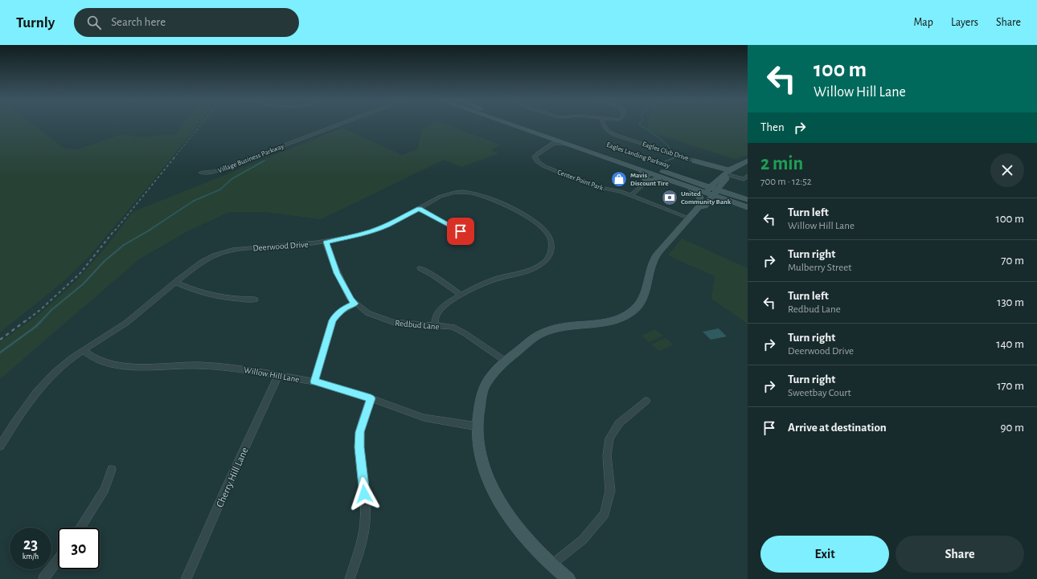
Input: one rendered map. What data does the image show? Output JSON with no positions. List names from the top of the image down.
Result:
{
  "streets": {
    "main road": ["Eagles Landing Parkway"],
    "street": [
      "Eagles Club Drive",
      "Village Business Parkway",
      "Center Point Park",
      "Deerwood Drive",
      "Redbud Lane",
      "Willow Hill Lane",
      "Cherry Hill Lane"
    ]
  },
  "crossings": [
    ["Eagles Landing Parkway", "Center Point Park"],
    ["Deerwood Drive", "Redbud Lane"],
    ["Deerwood Drive", "Willow Hill Lane"],
    ["Willow Hill Lane", "Cherry Hill Lane"]
  ],
  "places": {
    "shop": ["Mavis Discount Tire"],
    "bank": ["United Community Bank"]
  },
  "page": {
    "header": "Turnly",
    "search": "Search here",
    "nav": ["Map", "Layers", "Share"],
    "turn": ["100 m", "Willow Hill Lane"],
    "then": "Then",
    "heading": ["2 min", "700 m · 12:52"],
    "list": [
      {
        "name": "Turn left",
        "note": "Willow Hill Lane",
        "value": "100 m"
      },
      {
        "name": "Turn right",
        "note": "Mulberry Street",
        "value": "70 m"
      },
      {
        "name": "Turn left",
        "note": "Redbud Lane",
        "value": "130 m"
      },
      {
        "name": "Turn right",
        "note": "Deerwood Drive",
        "value": "140 m"
      },
      {
        "name": "Turn right",
        "note": "Sweetbay Court",
        "value": "170 m"
      },
      {
        "name": "Arrive at destination",
        "value": "90 m"
      }
    ],
    "speed": "23 km/h",
    "limit": "30",
    "buttons": ["Exit", "Share"]
  }
}
